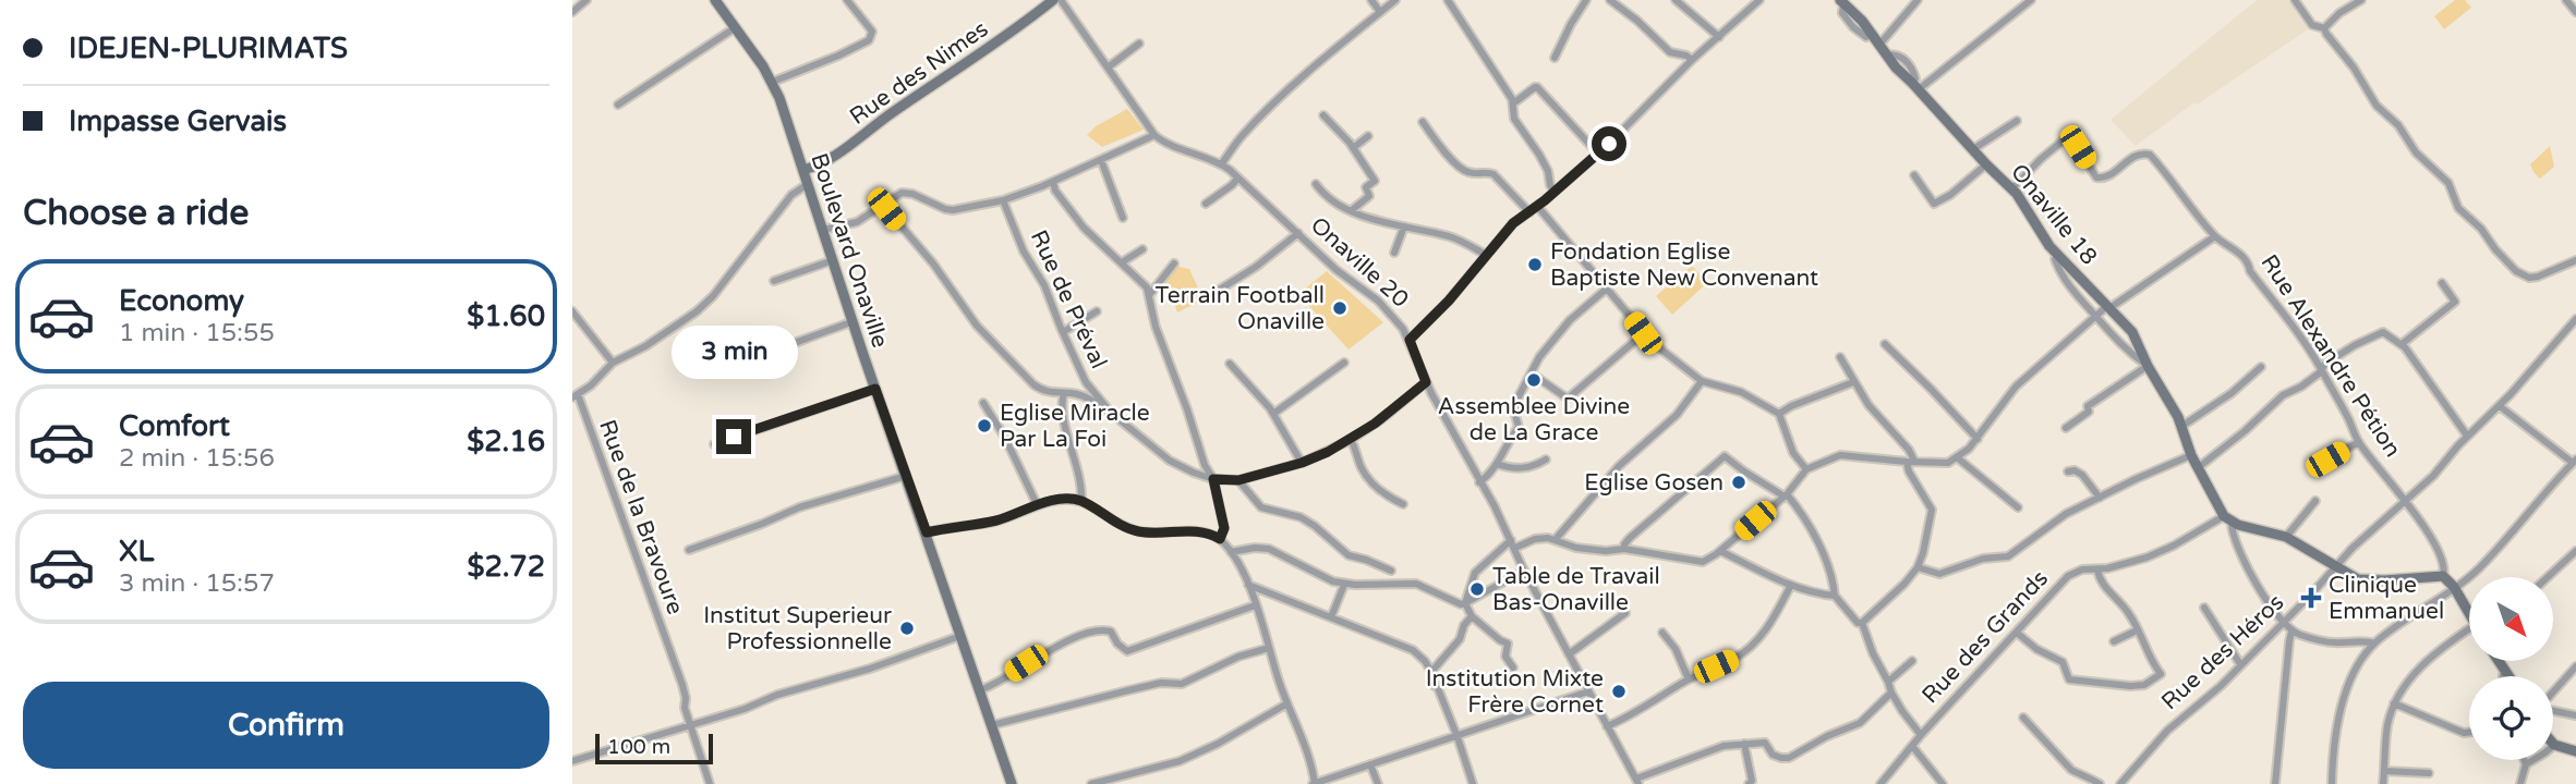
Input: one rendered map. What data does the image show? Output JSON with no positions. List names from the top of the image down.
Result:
{
  "streets": {
    "street": [
      "Rue des Nimes",
      "Onaville 18",
      "Boulevard Onaville",
      "Onaville 20",
      "Rue de Préval",
      "Rue Alexandre Pétion",
      "Rue de la Bravoure",
      "Rue des Grands",
      "Rue des Héros"
    ]
  },
  "crossings": [
    ["Rue des Nimes", "Boulevard Onaville"],
    ["Onaville 18", "Rue Alexandre Pétion"],
    ["Onaville 18", "Rue des Grands"],
    ["Onaville 18", "Rue des Héros"],
    ["Onaville 20", "Rue de Préval"],
    ["Rue Alexandre Pétion", "Rue des Héros"]
  ],
  "places": {
    "other": [
      "Fondation Eglise Baptiste New Convenant",
      "Terrain Football Onaville",
      "Assemblee Divine de La Grace",
      "Eglise Miracle Par La Foi",
      "Eglise Gosen",
      "Table de Travail Bas-Onaville",
      "Institut Superieur Professionnelle",
      "Institution Mixte Frère Cornet"
    ],
    "health": ["Clinique Emmanuel"]
  },
  "scale_bar": "100 m",
  "north": "bottom right",
  "page": {
    "banner": ["IDEJEN-PLURIMATS", "Impasse Gervais"],
    "heading": "Choose a ride",
    "list": [
      {
        "name": "Economy",
        "note": "1 min · 15:55",
        "value": "$1.60"
      },
      {
        "name": "Comfort",
        "note": "2 min · 15:56",
        "value": "$2.16"
      },
      {
        "name": "XL",
        "note": "3 min · 15:57",
        "value": "$2.72"
      }
    ],
    "bubble": "3 min",
    "buttons": "Confirm",
    "scale": "100 m"
  }
}
